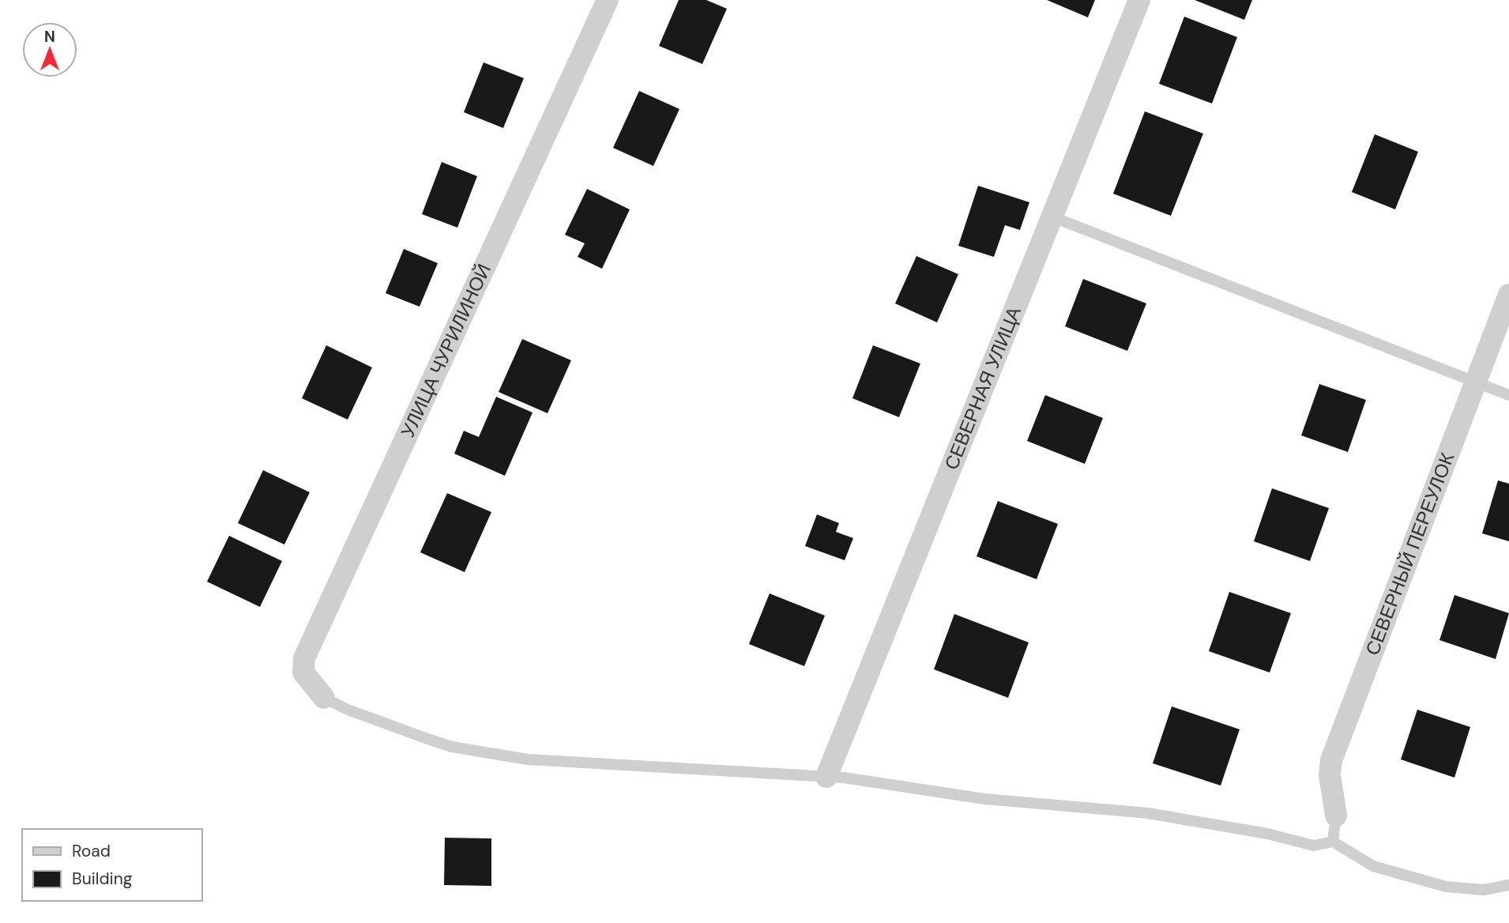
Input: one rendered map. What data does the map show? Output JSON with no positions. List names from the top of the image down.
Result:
{
  "streets": {
    "street": ["УЛИЦА ЧУРИЛИНОЙ", "СЕВЕРНАЯ УЛИЦА", "СЕВЕРНЫЙ ПЕРЕУЛОК"]
  },
  "legend": ["Road", "Building"],
  "north": "top"
}
